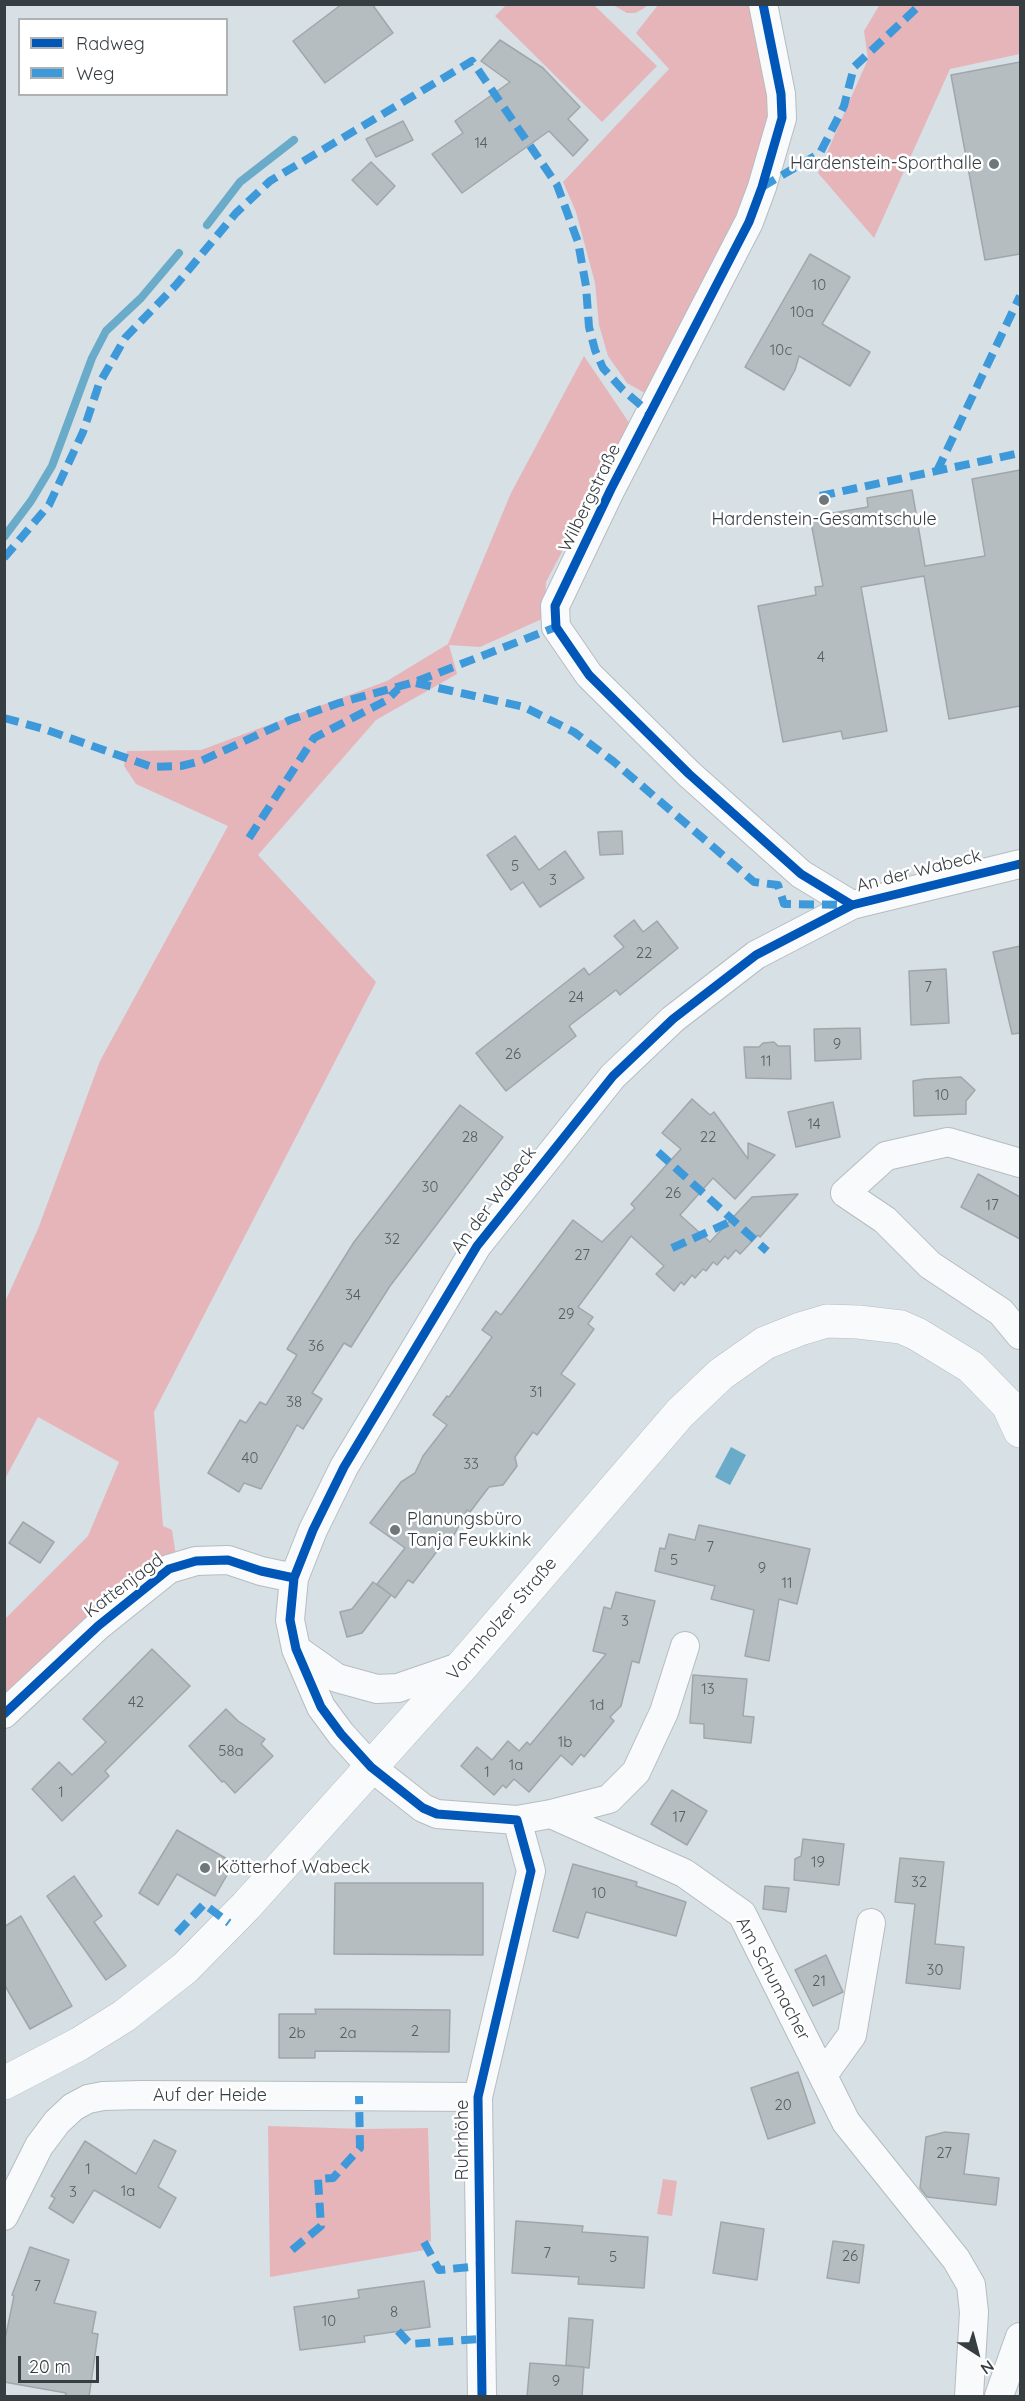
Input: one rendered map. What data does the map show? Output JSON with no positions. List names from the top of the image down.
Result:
{
  "streets": {
    "main road": ["Vormholzer Straße"],
    "street": [
      "Wilbergstraße",
      "An der Wabeck",
      "Kattenjagd",
      "Am Schumacher",
      "Auf der Heide",
      "Ruhrhöhe"
    ]
  },
  "crossings": [
    ["Wilbergstraße", "An der Wabeck"],
    ["An der Wabeck", "Kattenjagd"],
    ["An der Wabeck", "Vormholzer Straße"],
    ["Auf der Heide", "Ruhrhöhe"]
  ],
  "places": [
    "Hardenstein-Sporthalle",
    "Hardenstein-Gesamtschule",
    "Planungsbüro Tanja Feukkink",
    "Kötterhof Wabeck"
  ],
  "house_numbers": [
    "14",
    "10",
    "10a",
    "10c",
    "4",
    "5",
    "3",
    "22",
    "7",
    "24",
    "9",
    "26",
    "11",
    "10",
    "14",
    "28",
    "22",
    "30",
    "26",
    "17",
    "32",
    "27",
    "34",
    "29",
    "36",
    "31",
    "38",
    "40",
    "33",
    "7",
    "5",
    "9",
    "11",
    "3",
    "13",
    "42",
    "1d",
    "1b",
    "58a",
    "1a",
    "1",
    "1",
    "17",
    "19",
    "32",
    "10",
    "30",
    "21",
    "2",
    "2b",
    "2a",
    "20",
    "27",
    "1",
    "1a",
    "3",
    "7",
    "26",
    "5",
    "7",
    "8",
    "10",
    "9"
  ],
  "legend": ["Radweg", "Weg"],
  "scale_bar": "20 m",
  "north": "bottom right"
}
